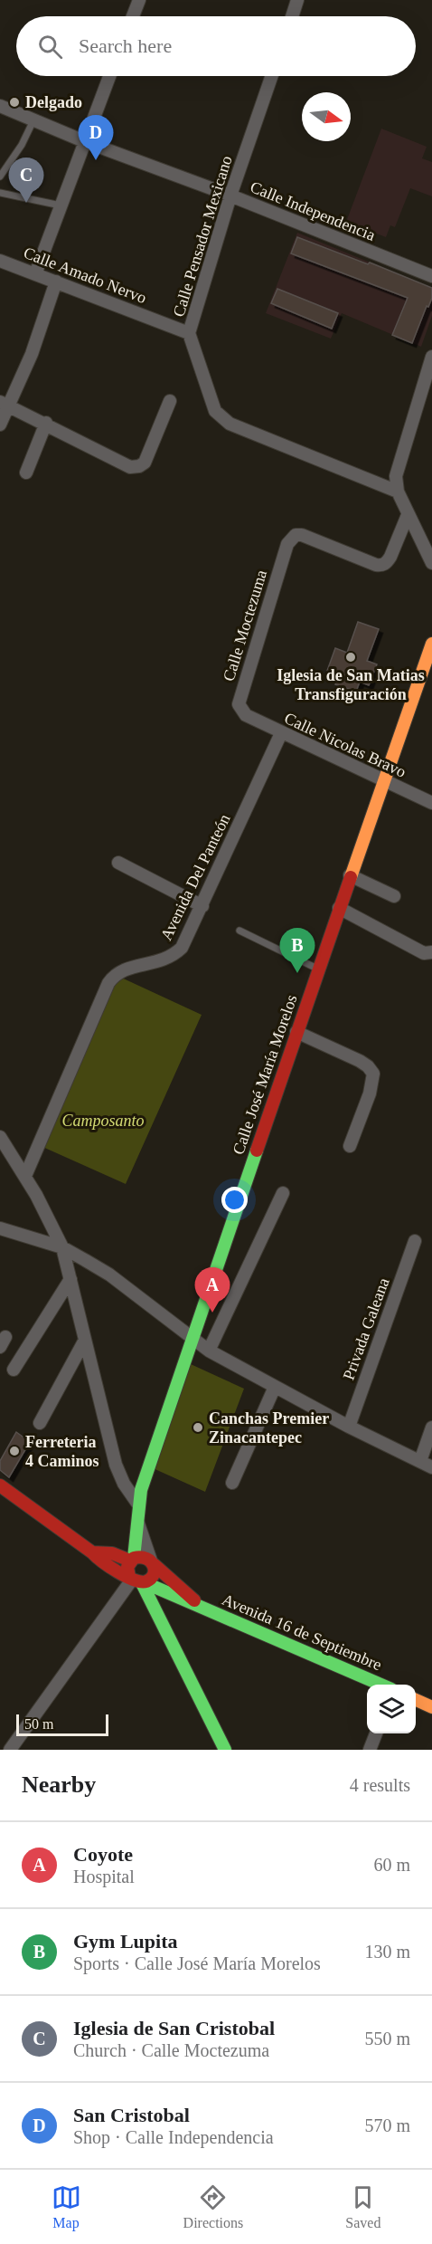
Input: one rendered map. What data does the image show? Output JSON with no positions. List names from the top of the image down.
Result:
{
  "streets": {
    "street": [
      "Calle Independencia",
      "Calle Pensador Mexicano",
      "Calle Amado Nervo",
      "Calle Moctezuma",
      "Calle Nicolas Bravo",
      "Avenida Del Panteón",
      "Calle José María Morelos",
      "Privada Galeana",
      "Avenida 16 de Septiembre"
    ]
  },
  "crossings": [
    ["Calle Independencia", "Calle Pensador Mexicano"],
    ["Calle Pensador Mexicano", "Calle Amado Nervo"],
    ["Calle Moctezuma", "Calle Nicolas Bravo"],
    ["Calle Nicolas Bravo", "Avenida Del Panteón"],
    ["Calle Nicolas Bravo", "Calle José María Morelos"],
    ["Calle José María Morelos", "Avenida 16 de Septiembre"]
  ],
  "parks": ["Camposanto"],
  "places": [
    "Delgado",
    "Iglesia de San Matias Transfiguración",
    "Canchas Premier Zinacantepec",
    "Ferreteria 4 Caminos"
  ],
  "scale_bar": "50 m",
  "north": "right",
  "page": {
    "search": "Search here",
    "pins": [
      "D",
      "C",
      "B",
      "A"
    ],
    "scale": "50 m",
    "heading": ["Nearby", "4 results"],
    "list": [
      {
        "mark": "A",
        "name": "Coyote",
        "note": "Hospital",
        "value": "60 m"
      },
      {
        "mark": "B",
        "name": "Gym Lupita",
        "note": "Sports · Calle José María Morelos",
        "value": "130 m"
      },
      {
        "mark": "C",
        "name": "Iglesia de San Cristobal",
        "note": "Church · Calle Moctezuma",
        "value": "550 m"
      },
      {
        "mark": "D",
        "name": "San Cristobal",
        "note": "Shop · Calle Independencia",
        "value": "570 m"
      }
    ],
    "nav": ["Map", "Directions", "Saved"]
  }
}
